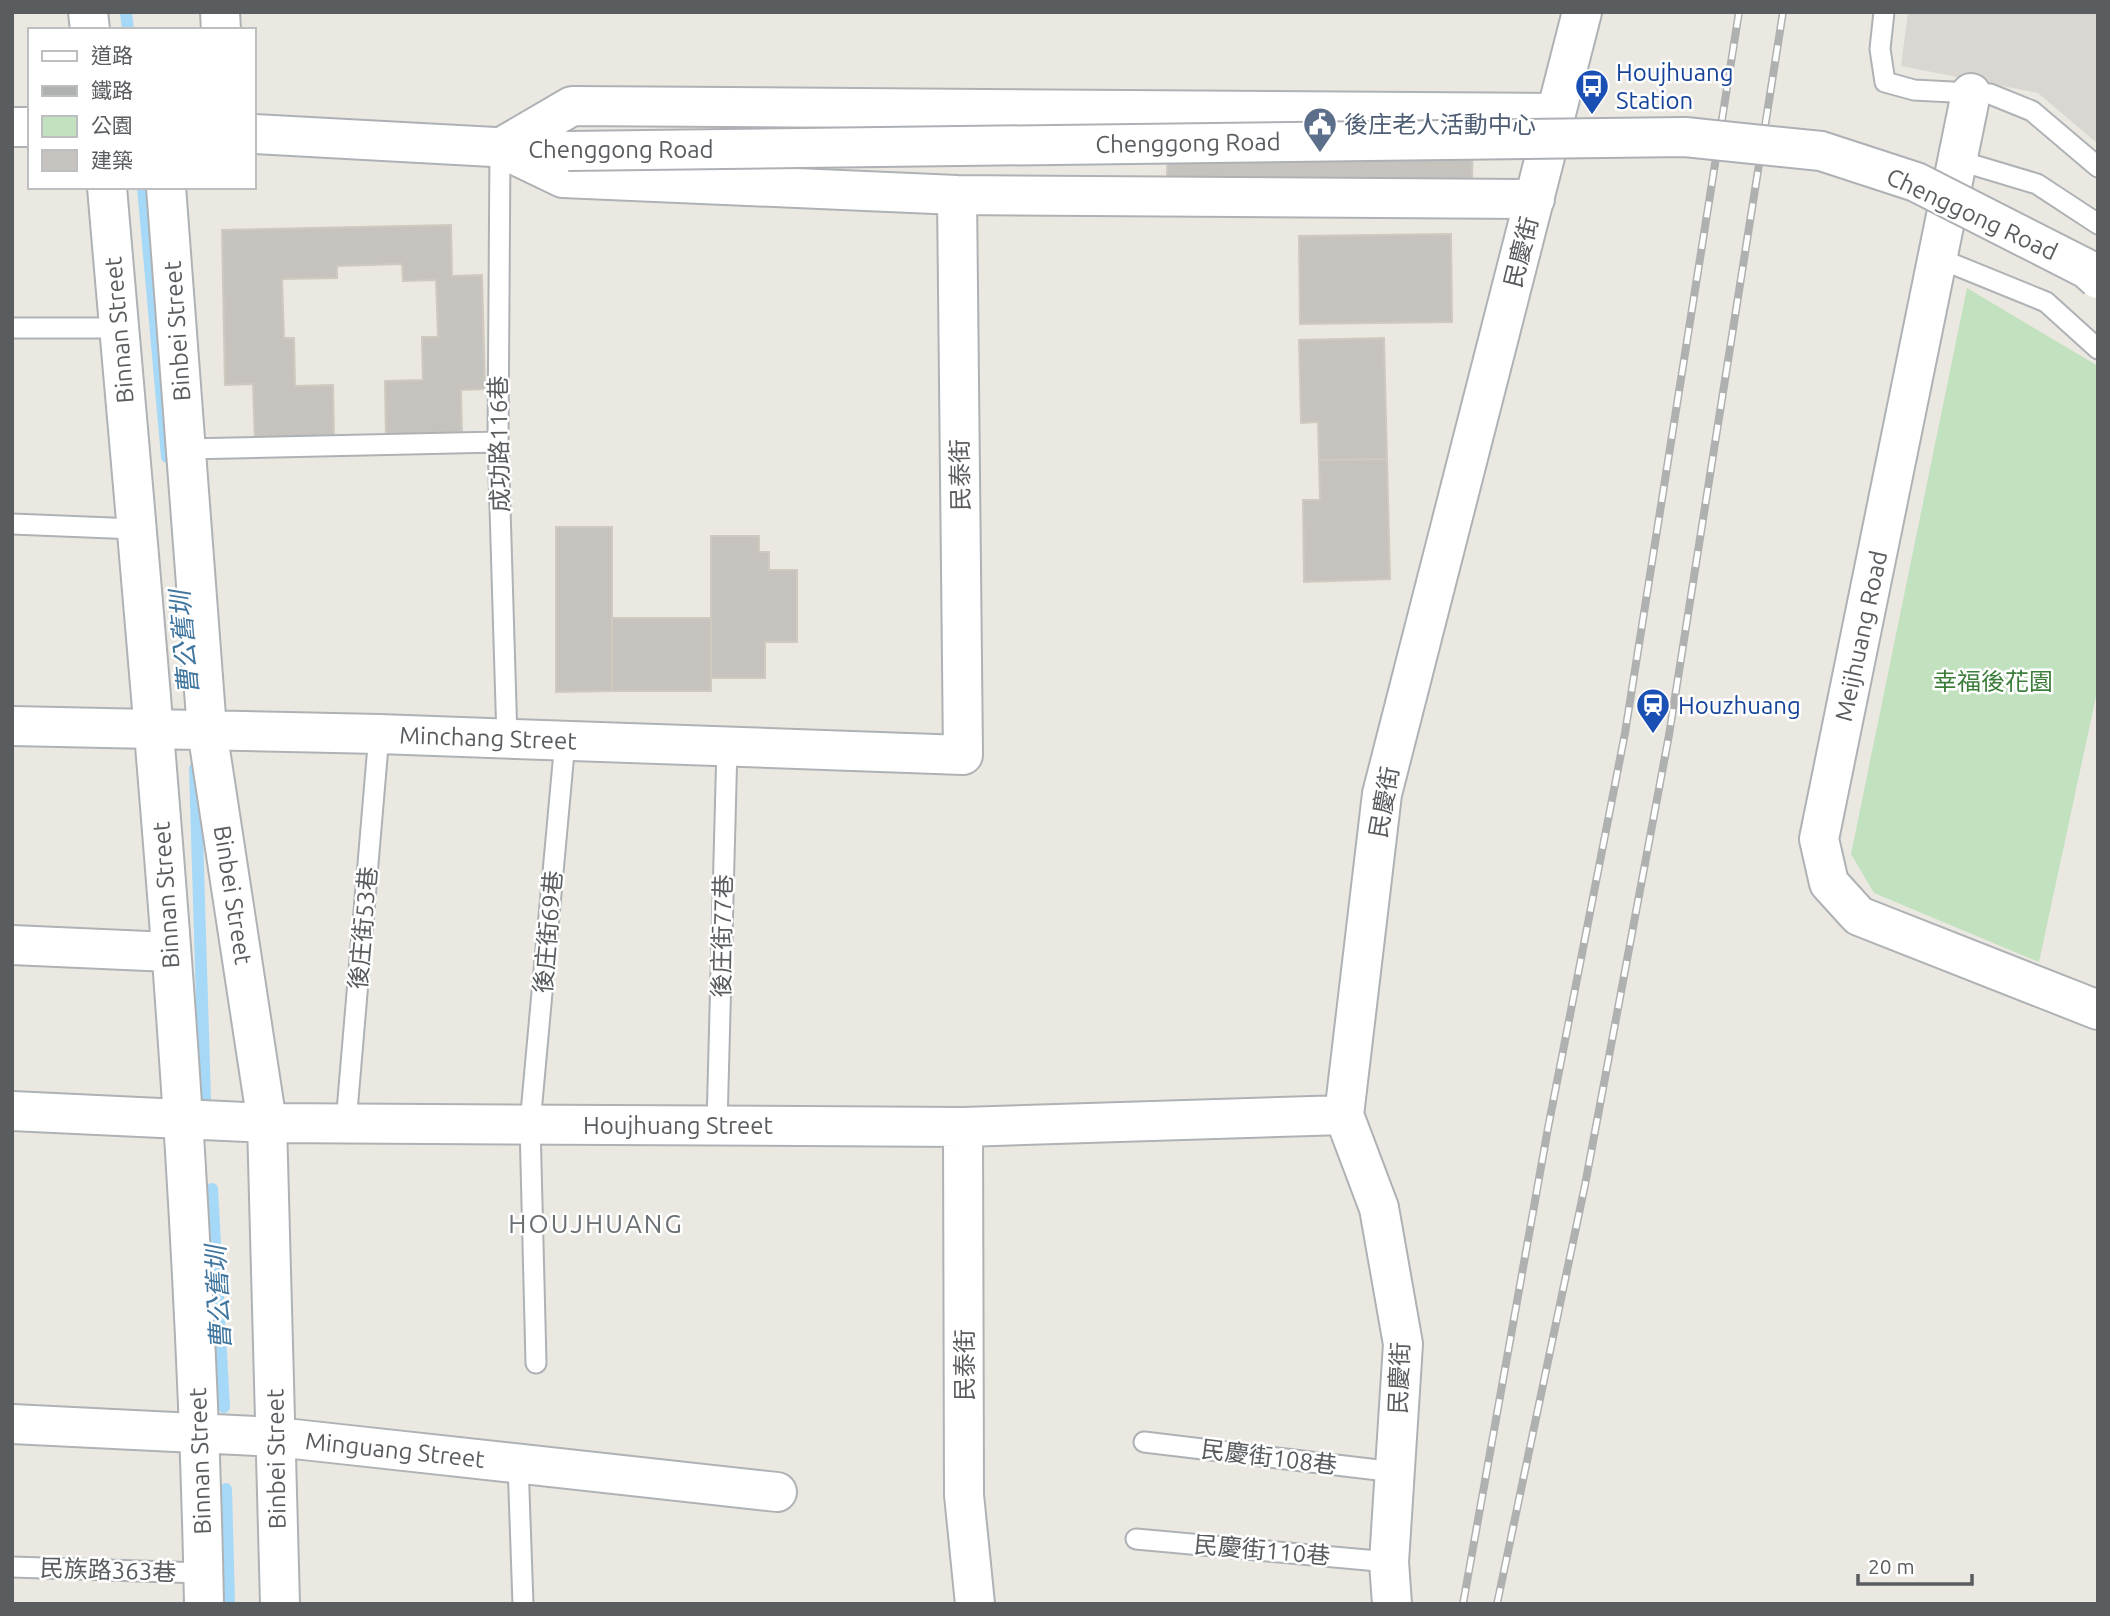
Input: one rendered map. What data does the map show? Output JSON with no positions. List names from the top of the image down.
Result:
{
  "streets": {
    "street": [
      "Chenggong Road",
      "民慶街",
      "Binnan Street",
      "Binbei Street",
      "民泰街",
      "Meijhuang Road",
      "Minchang Street",
      "Houjhuang Street",
      "Minguang Street"
    ],
    "lane": [
      "成功路116巷",
      "後庄街53巷",
      "後庄街69巷",
      "後庄街77巷",
      "民慶街108巷",
      "民慶街110巷",
      "民族路363巷"
    ]
  },
  "crossings": [
    ["Chenggong Road", "民慶街"],
    ["Chenggong Road", "成功路116巷"],
    ["Chenggong Road", "民泰街"],
    ["民慶街", "Houjhuang Street"],
    ["民慶街", "民慶街108巷"],
    ["民慶街", "民慶街110巷"],
    ["Binnan Street", "Binbei Street"],
    ["Binnan Street", "Minchang Street"],
    ["Binnan Street", "Houjhuang Street"],
    ["Binnan Street", "Minguang Street"],
    ["Binnan Street", "民族路363巷"],
    ["Binbei Street", "Minchang Street"],
    ["Binbei Street", "Houjhuang Street"],
    ["Binbei Street", "Minguang Street"],
    ["成功路116巷", "Minchang Street"],
    ["民泰街", "Minchang Street"],
    ["民泰街", "Houjhuang Street"],
    ["Minchang Street", "後庄街53巷"],
    ["Minchang Street", "後庄街69巷"],
    ["Minchang Street", "後庄街77巷"],
    ["後庄街53巷", "Houjhuang Street"],
    ["後庄街69巷", "Houjhuang Street"],
    ["後庄街77巷", "Houjhuang Street"]
  ],
  "districts": ["HOUJHUANG"],
  "water": ["曹公舊圳"],
  "parks": ["幸福後花園"],
  "places": {
    "bus stop": ["Houjhuang Station"],
    "public building": ["後庄老人活動中心"],
    "station": ["Houzhuang"]
  },
  "legend": [
    "道路",
    "鐵路",
    "公園",
    "建築"
  ],
  "scale_bar": "20 m"
}
